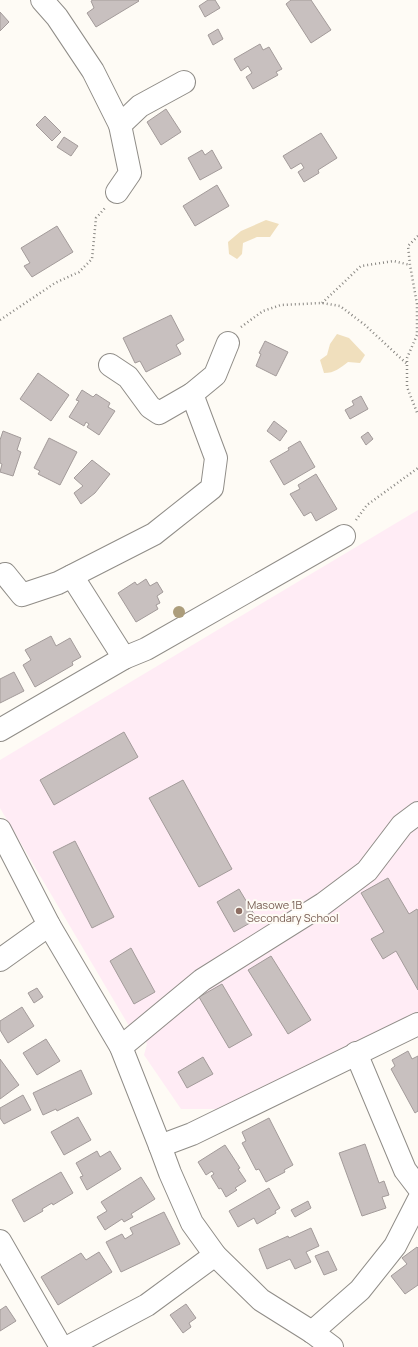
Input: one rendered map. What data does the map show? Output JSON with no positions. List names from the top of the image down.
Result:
{
  "places": ["Masowe 1B Secondary School"]
}
